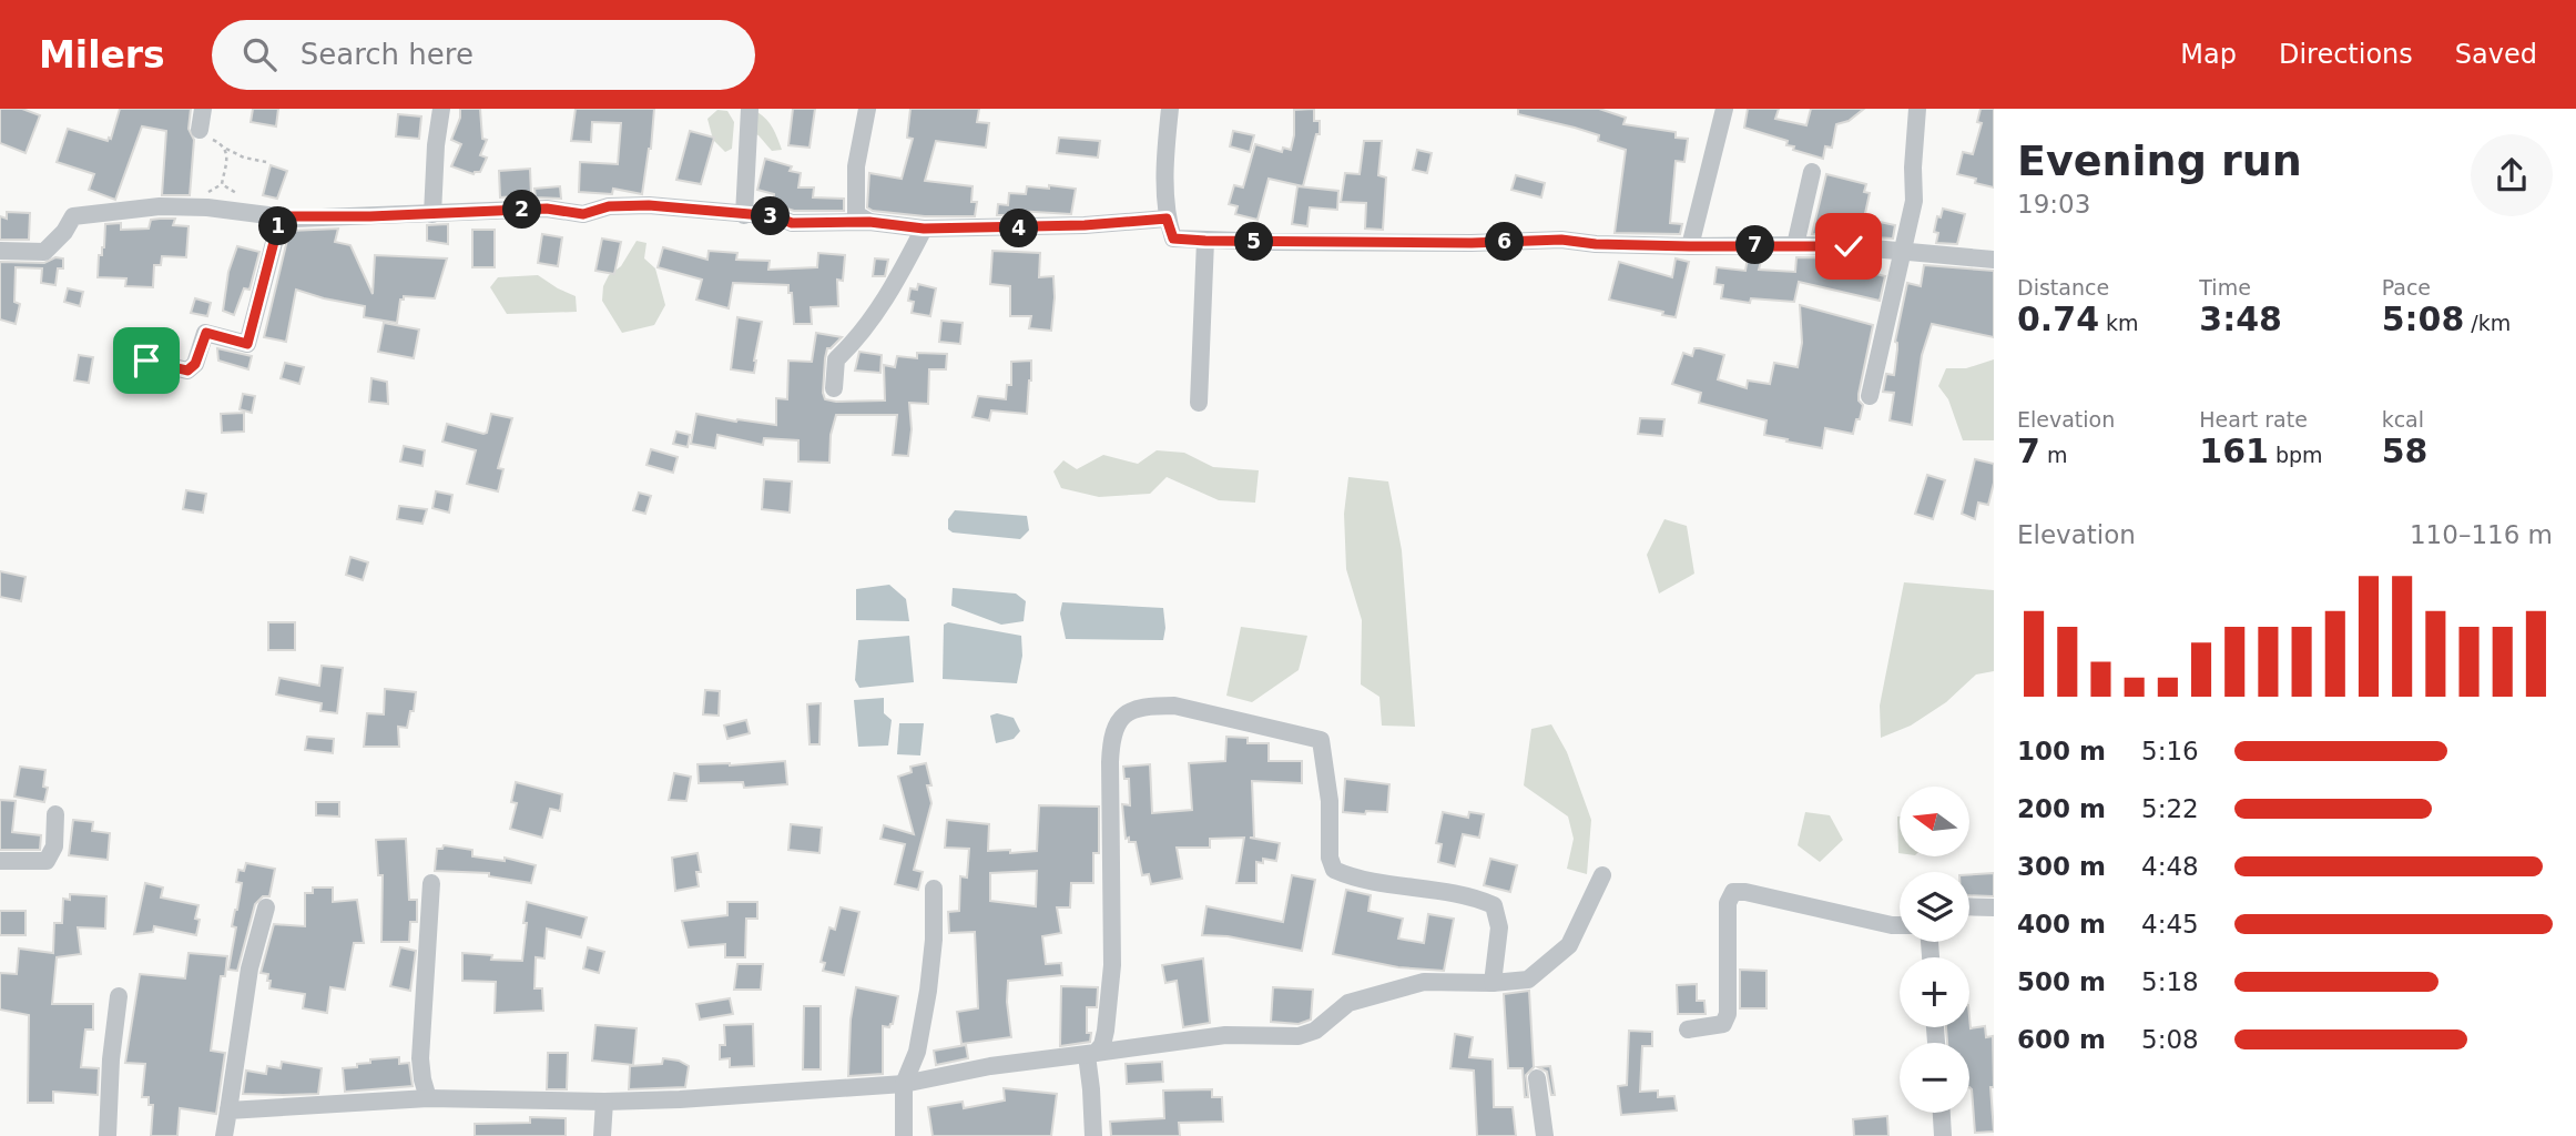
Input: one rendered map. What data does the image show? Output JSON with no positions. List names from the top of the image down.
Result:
{
  "north": "left",
  "page": {
    "header": "Milers",
    "search": "Search here",
    "nav": ["Map", "Directions", "Saved"],
    "heading": ["Evening run", "19:03"],
    "pins": [
      "2",
      "3",
      "1",
      "4",
      "5",
      "6",
      "7"
    ],
    "stats": [
      ["Distance", "0.74 km"],
      ["Time", "3:48"],
      ["Pace", "5:08 /km"],
      ["Elevation", "7 m"],
      ["Heart rate", "161 bpm"],
      ["kcal", "58"]
    ],
    "chart": ["Elevation", "110–116 m"],
    "list": [
      {
        "name": "100 m",
        "note": "5:16"
      },
      {
        "name": "200 m",
        "note": "5:22"
      },
      {
        "name": "300 m",
        "note": "4:48"
      },
      {
        "name": "400 m",
        "note": "4:45"
      },
      {
        "name": "500 m",
        "note": "5:18"
      },
      {
        "name": "600 m",
        "note": "5:08"
      }
    ],
    "map_buttons": ["+", "−"]
  }
}
